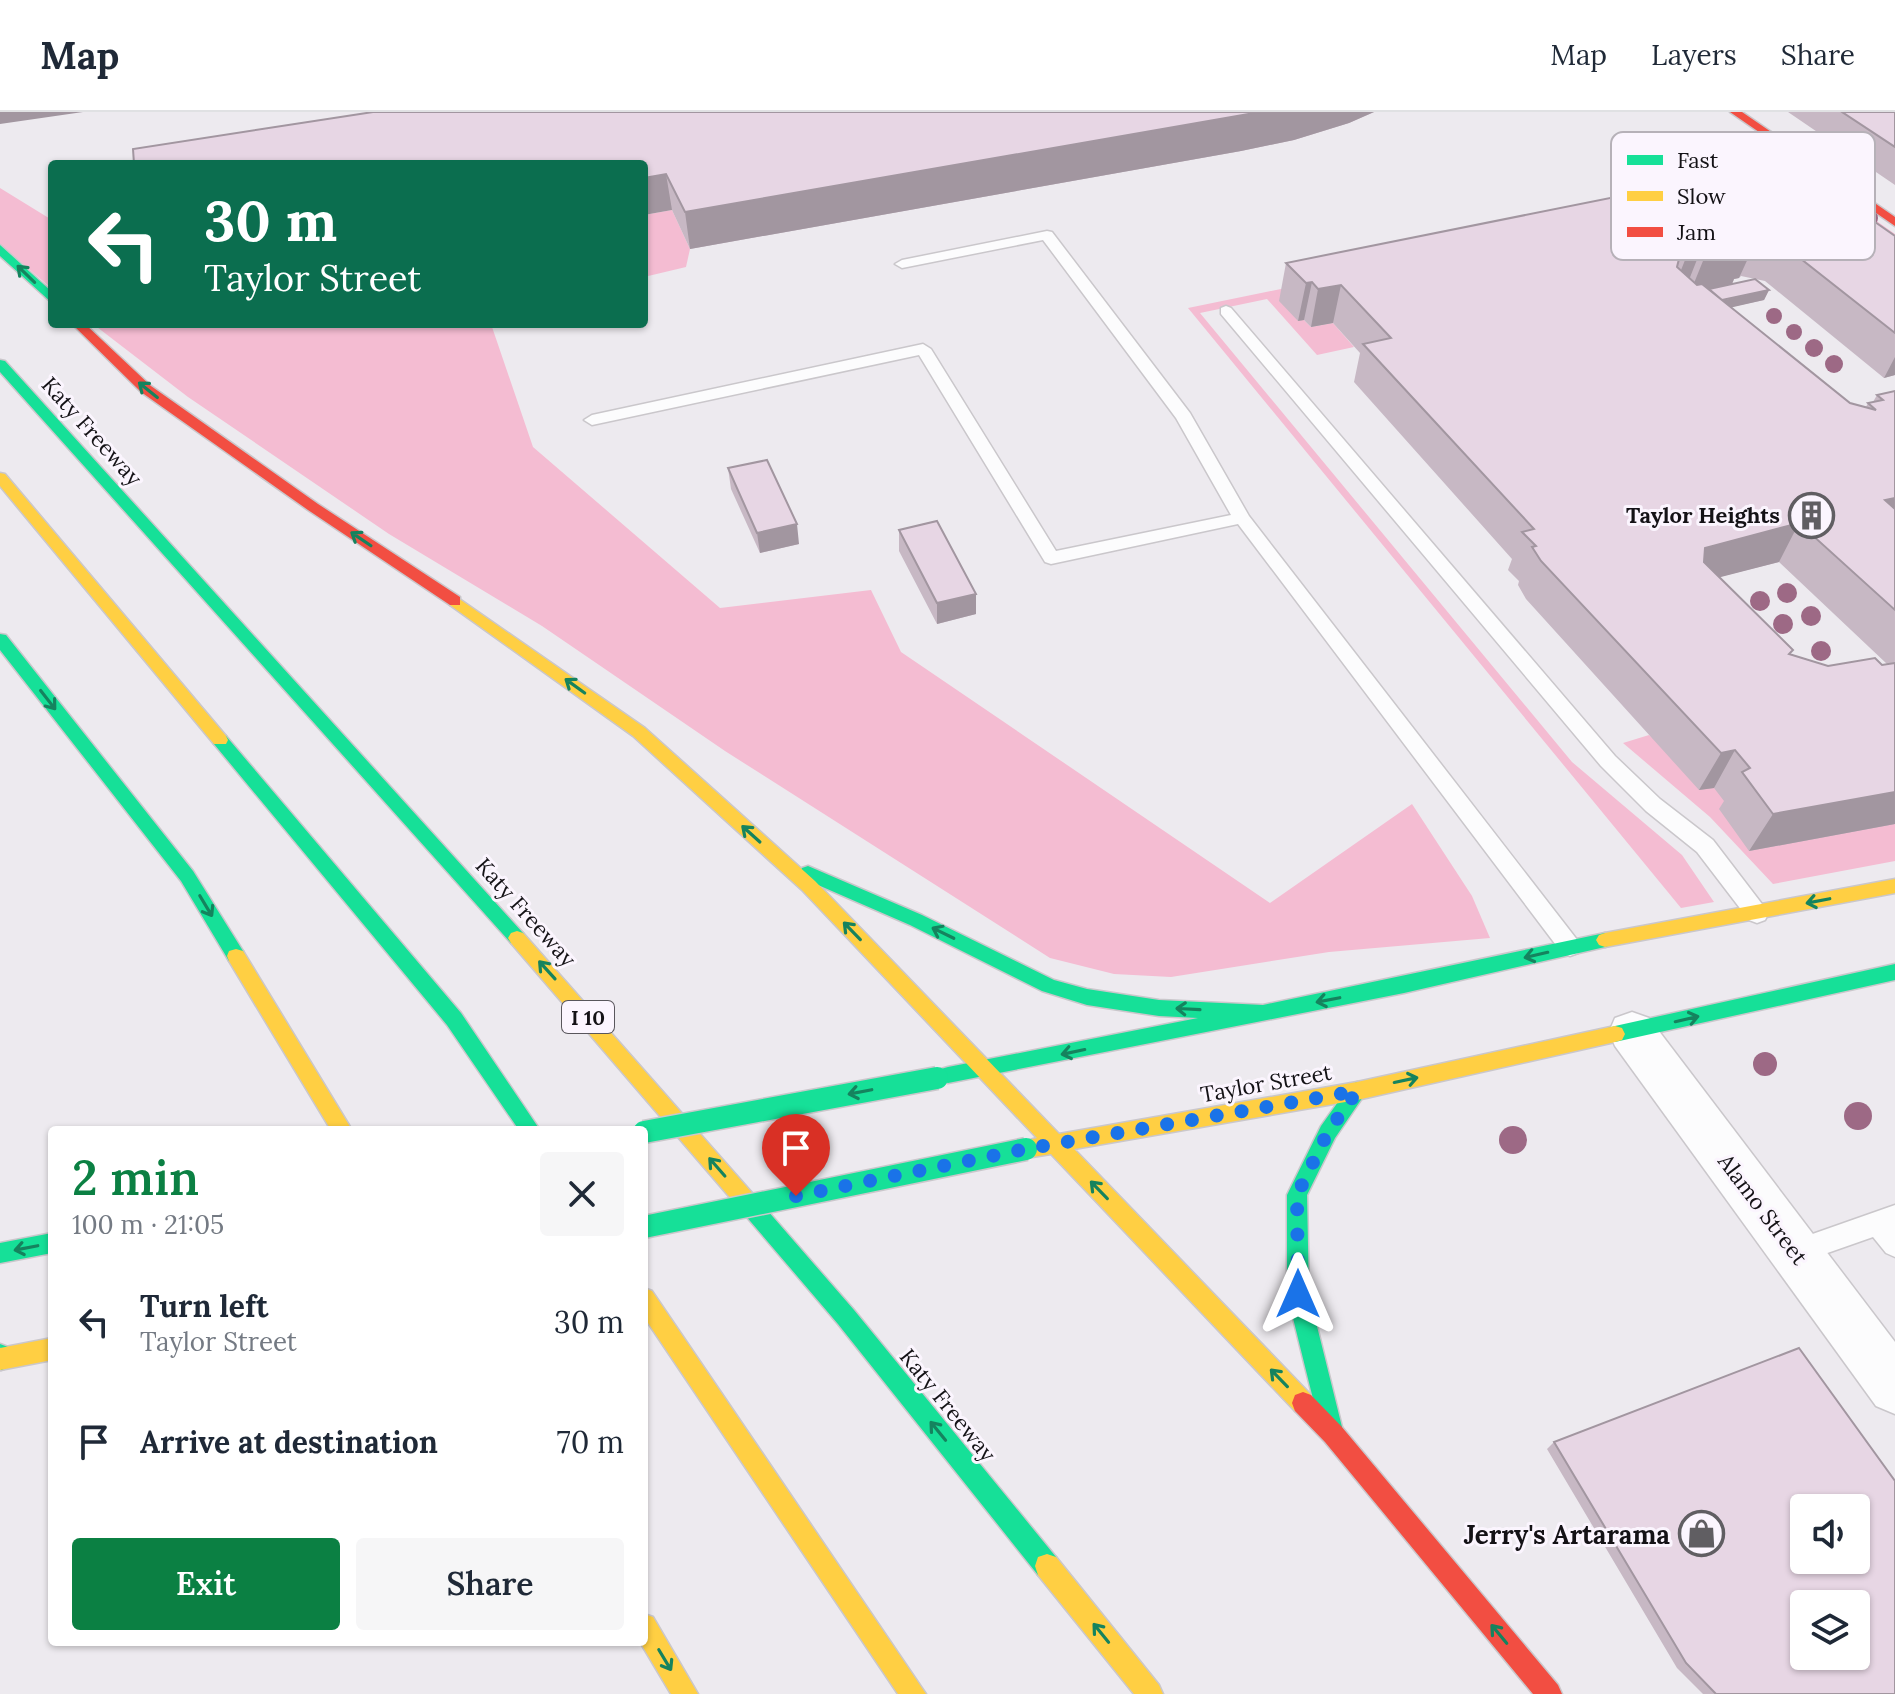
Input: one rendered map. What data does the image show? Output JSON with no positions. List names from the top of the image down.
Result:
{
  "streets": {
    "main road": ["Katy Freeway", "I 10", "Taylor Street"],
    "street": ["Alamo Street"]
  },
  "crossings": [
    ["Taylor Street", "Alamo Street"]
  ],
  "places": {
    "building": ["Taylor Heights"],
    "shop": ["Jerry's Artarama"]
  },
  "legend": ["Fast", "Slow", "Jam"],
  "page": {
    "header": "Map",
    "nav": ["Map", "Layers", "Share"],
    "turn": ["30 m", "Taylor Street"],
    "heading": ["2 min", "100 m · 21:05"],
    "list": [
      {
        "name": "Turn left",
        "note": "Taylor Street",
        "value": "30 m"
      },
      {
        "name": "Arrive at destination",
        "value": "70 m"
      }
    ],
    "buttons": ["Exit", "Share"]
  }
}
